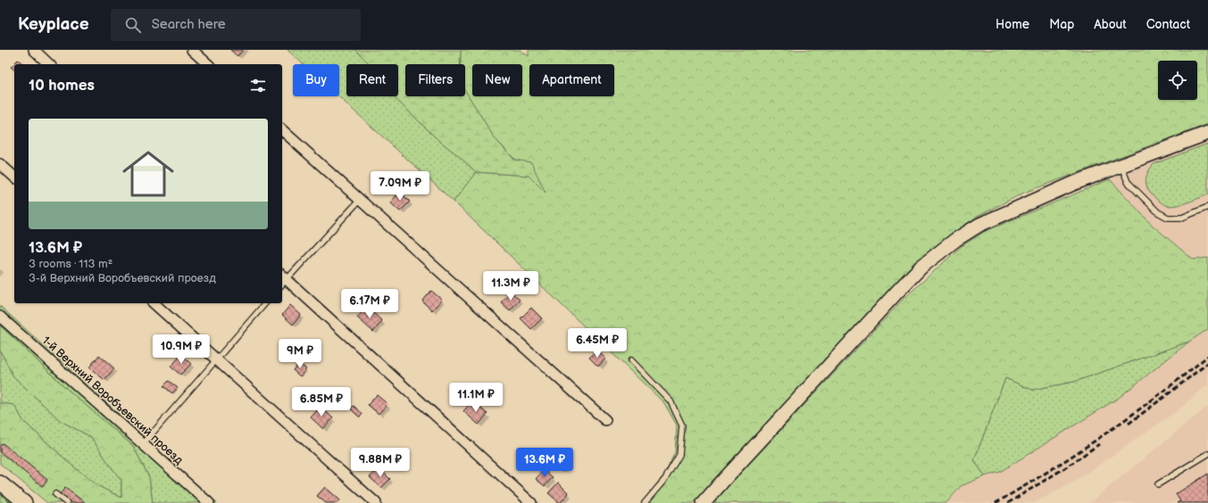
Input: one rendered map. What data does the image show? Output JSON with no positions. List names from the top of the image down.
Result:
{
  "streets": {
    "street": ["1-й Верхний Воробъевский проезд"]
  },
  "page": {
    "header": "Keyplace",
    "search": "Search here",
    "nav": [
      "Home",
      "Map",
      "About",
      "Contact"
    ],
    "chip": [
      "Buy",
      "Rent",
      "Filters",
      "New",
      "Apartment"
    ],
    "heading": "10 homes",
    "list": [
      {
        "name": "13.6M ₽",
        "note": "3 rooms · 113 m² · 3-й Верхний Воробъевский проезд"
      }
    ],
    "price": [
      "7.09M ₽",
      "11.3M ₽",
      "6.17M ₽",
      "6.45M ₽",
      "10.9M ₽",
      "9M ₽",
      "11.1M ₽",
      "6.85M ₽",
      "9.88M ₽",
      "13.6M ₽"
    ]
  }
}
